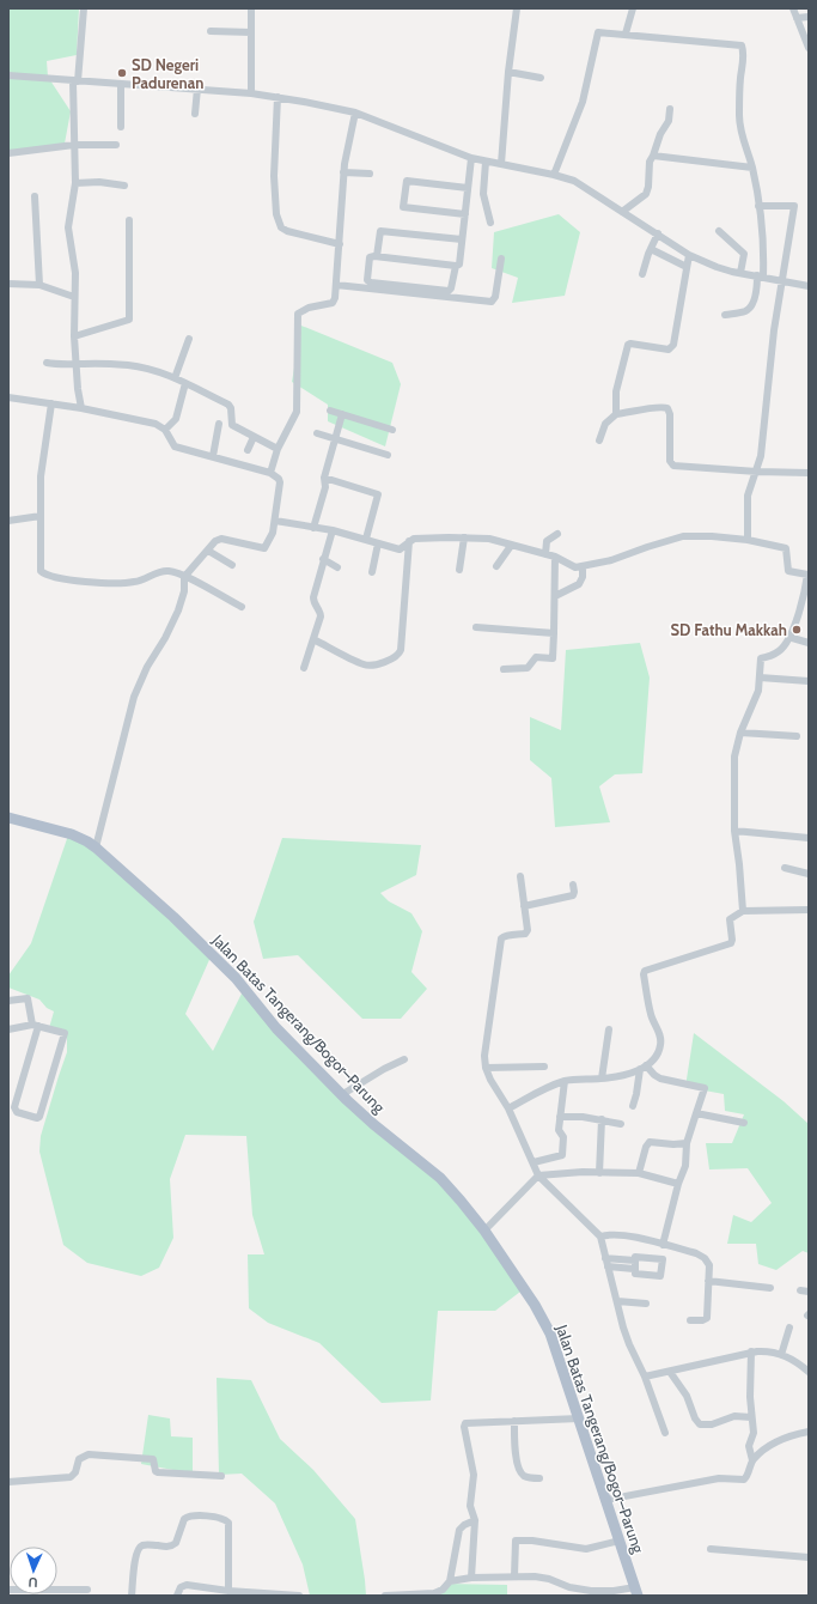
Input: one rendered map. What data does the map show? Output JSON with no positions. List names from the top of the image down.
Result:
{
  "streets": {
    "main road": ["Jalan Batas Tangerang/Bogor–Parung"]
  },
  "places": ["SD Negeri Padurenan", "SD Fathu Makkah"],
  "north": "bottom"
}
